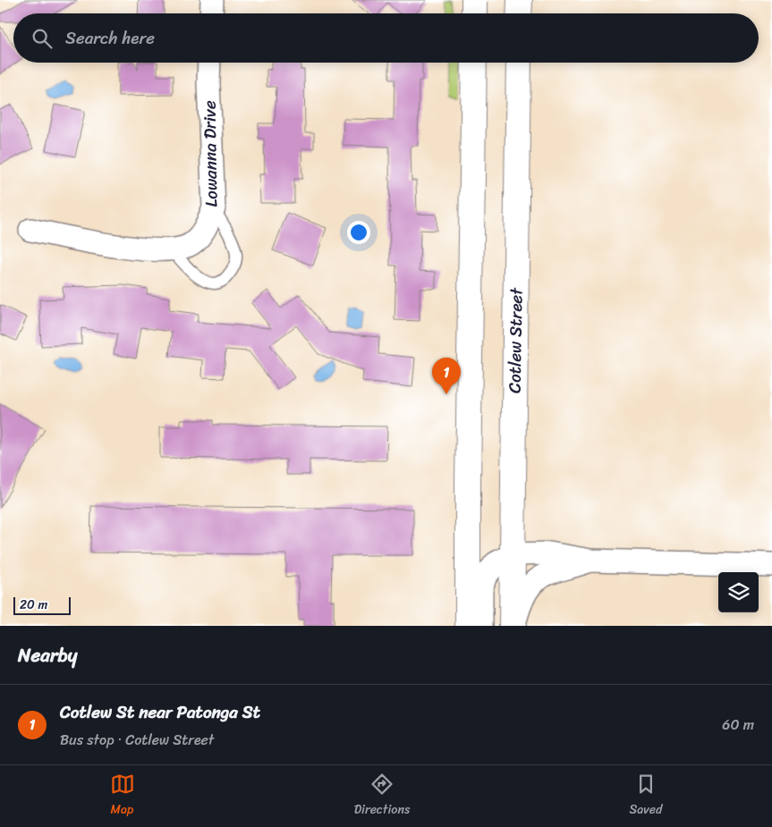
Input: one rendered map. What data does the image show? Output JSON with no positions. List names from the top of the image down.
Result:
{
  "streets": {
    "main road": ["Cotlew Street"],
    "street": ["Lowanna Drive"]
  },
  "scale_bar": "20 m",
  "page": {
    "search": "Search here",
    "pins": "1",
    "scale": "20 m",
    "heading": "Nearby",
    "list": [
      {
        "mark": "1",
        "name": "Cotlew St near Patonga St",
        "note": "Bus stop · Cotlew Street",
        "value": "60 m"
      }
    ],
    "nav": ["Map", "Directions", "Saved"]
  }
}
